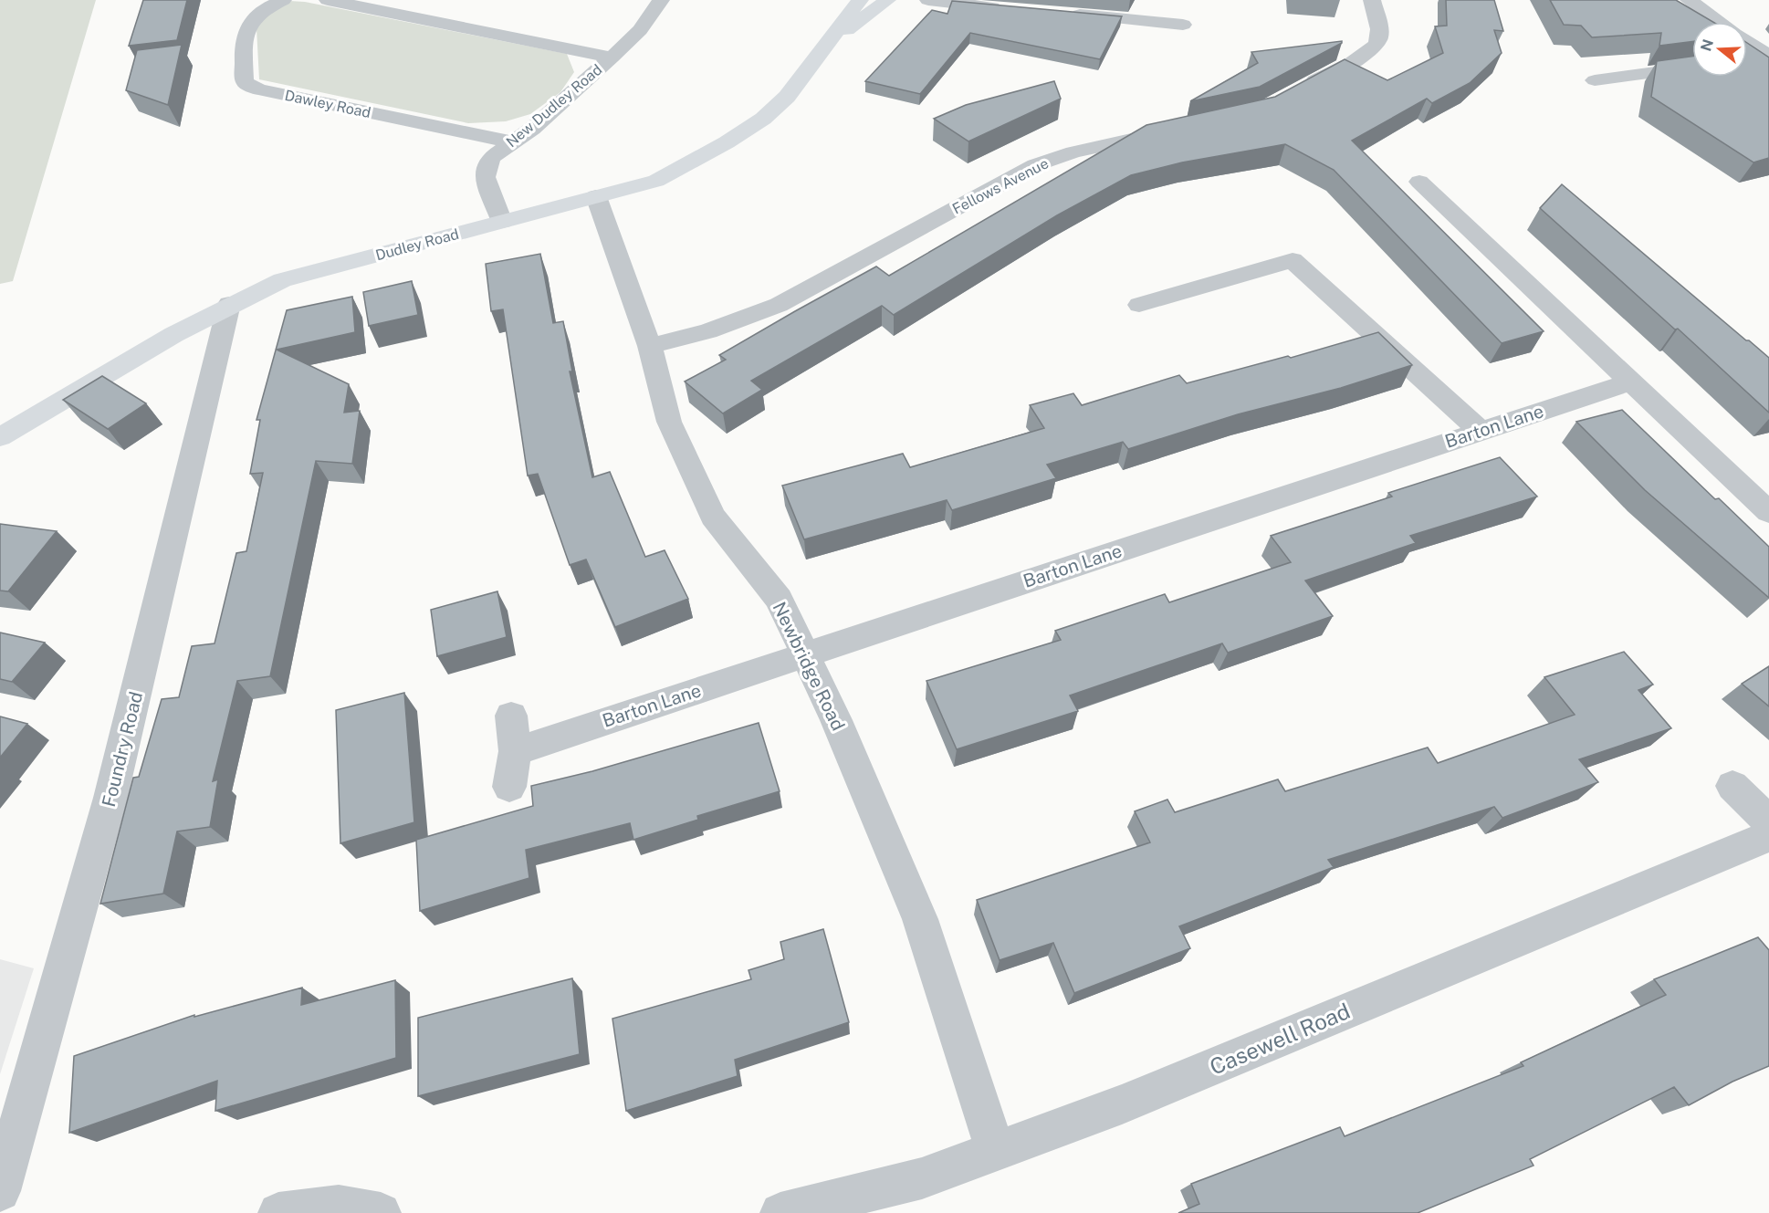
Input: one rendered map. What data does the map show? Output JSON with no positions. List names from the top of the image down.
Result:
{
  "streets": {
    "main road": ["Dudley Road"],
    "street": [
      "Dawley Road",
      "New Dudley Road",
      "Fellows Avenue",
      "Barton Lane",
      "Newbridge Road",
      "Foundry Road",
      "Casewell Road"
    ]
  },
  "crossings": [
    ["Dawley Road", "New Dudley Road"],
    ["New Dudley Road", "Dudley Road"],
    ["Fellows Avenue", "Newbridge Road"],
    ["Dudley Road", "Newbridge Road"],
    ["Dudley Road", "Foundry Road"],
    ["Barton Lane", "Newbridge Road"],
    ["Newbridge Road", "Casewell Road"]
  ],
  "north": "left"
}
